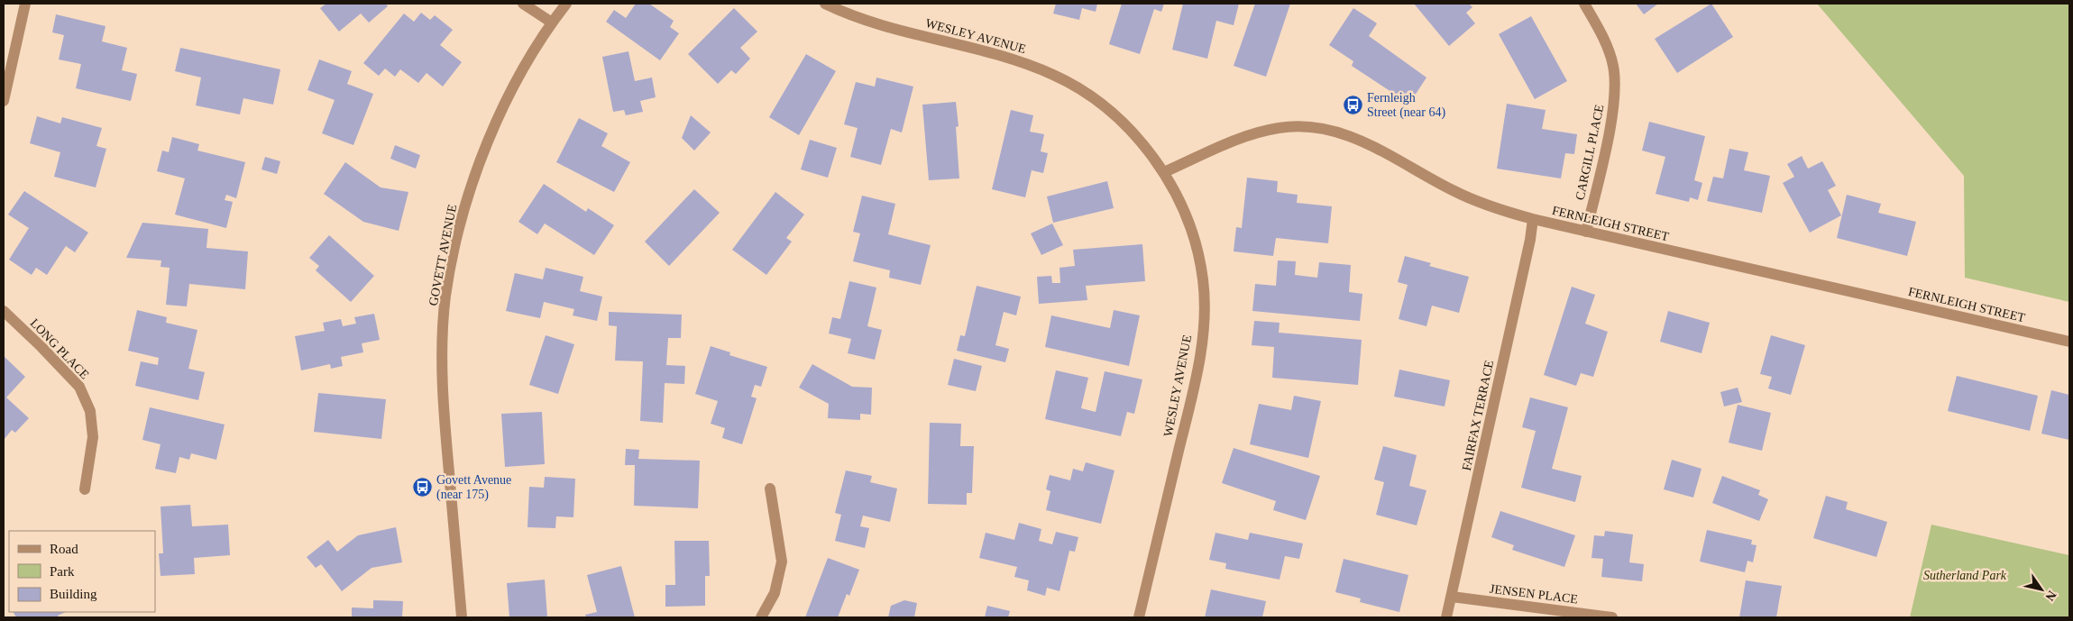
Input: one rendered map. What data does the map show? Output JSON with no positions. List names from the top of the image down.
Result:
{
  "streets": {
    "street": [
      "WESLEY AVENUE",
      "CARGILL PLACE",
      "FERNLEIGH STREET",
      "GOVETT AVENUE",
      "LONG PLACE",
      "FAIRFAX TERRACE",
      "JENSEN PLACE"
    ]
  },
  "crossings": [
    ["WESLEY AVENUE", "FERNLEIGH STREET"],
    ["CARGILL PLACE", "FERNLEIGH STREET"],
    ["FERNLEIGH STREET", "FAIRFAX TERRACE"],
    ["FAIRFAX TERRACE", "JENSEN PLACE"]
  ],
  "parks": ["Sutherland Park"],
  "places": {
    "bus stop": ["Fernleigh Street (near 64)", "Govett Avenue (near 175)"]
  },
  "legend": ["Road", "Park", "Building"],
  "north": "bottom right"
}
